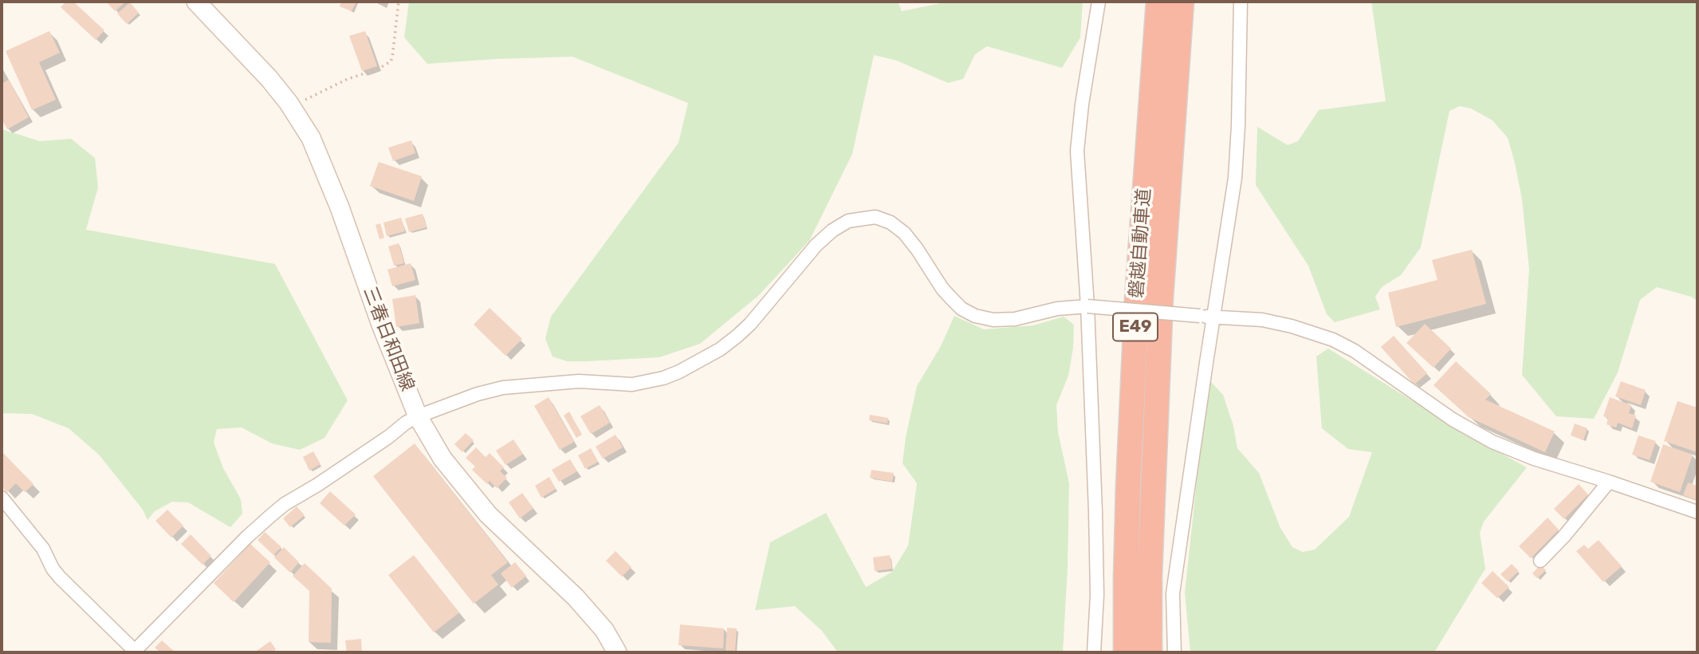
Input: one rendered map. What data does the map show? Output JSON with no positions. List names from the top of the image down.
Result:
{
  "streets": {
    "highway": ["磐越自動車道", "E49"],
    "main road": ["三春日和田線"]
  }
}
